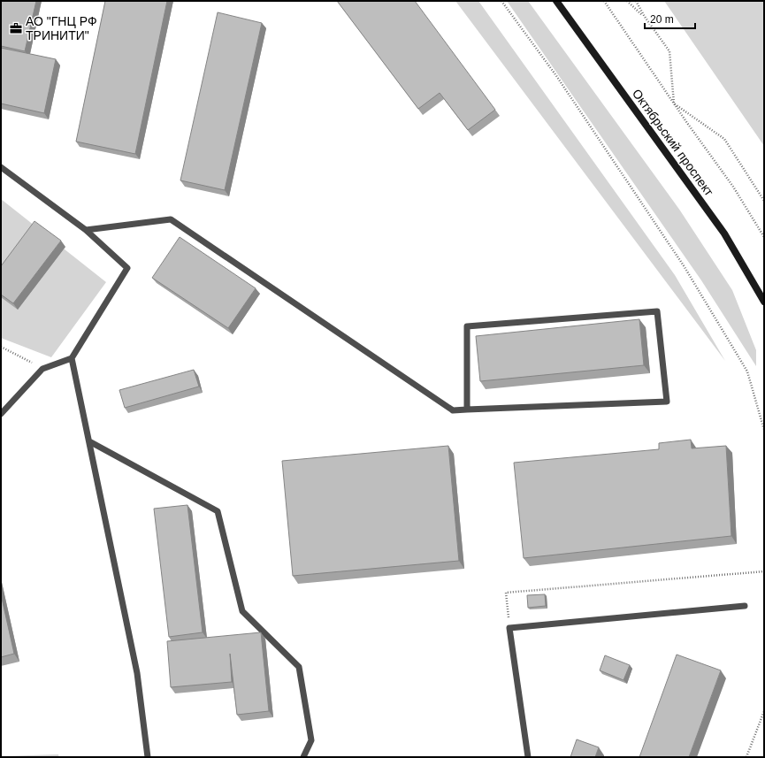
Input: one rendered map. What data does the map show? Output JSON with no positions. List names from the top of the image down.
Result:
{
  "streets": {
    "main road": ["Октябрьский проспект"]
  },
  "places": {
    "office": ["АО \"ГНЦ РФ ТРИНИТИ\""]
  },
  "scale_bar": "20 m"
}
